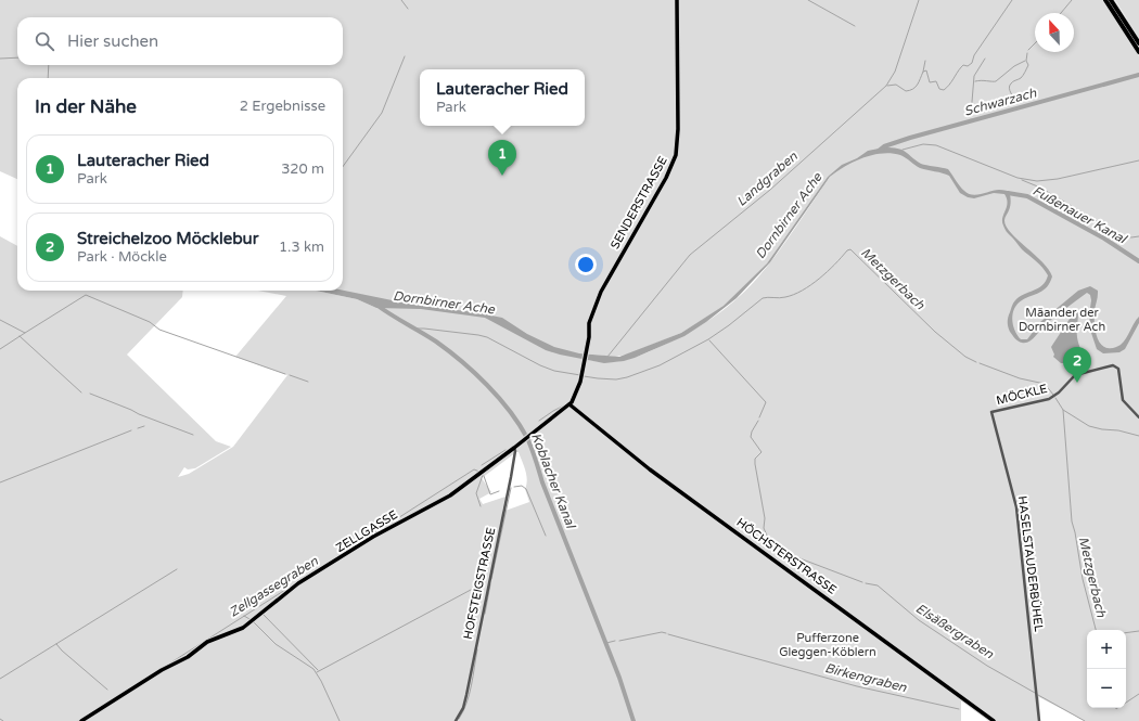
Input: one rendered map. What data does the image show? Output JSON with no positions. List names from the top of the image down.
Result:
{
  "streets": {
    "main road": ["SENDERSTRASSE", "ZELLGASSE", "HÖCHSTERSTRASSE"],
    "street": ["MÖCKLE", "HASELSTAUDERBÜHEL", "HOFSTEIGSTRASSE"]
  },
  "crossings": [
    ["SENDERSTRASSE", "ZELLGASSE"],
    ["SENDERSTRASSE", "HÖCHSTERSTRASSE"],
    ["MÖCKLE", "HASELSTAUDERBÜHEL"],
    ["ZELLGASSE", "HÖCHSTERSTRASSE"],
    ["ZELLGASSE", "HOFSTEIGSTRASSE"]
  ],
  "water": [
    "Schwarzach",
    "Landgraben",
    "Fußenauer Kanal",
    "Dornbirner Ache",
    "Metzgerbach",
    "Koblacher Kanal",
    "Zellgassegraben",
    "Elsäßergraben",
    "Birkengraben"
  ],
  "parks": ["Mäander der Dornbirner Ach", "Pufferzone Gleggen-Köblern"],
  "north": "top",
  "page": {
    "search": "Hier suchen",
    "popup": ["Lauteracher Ried", "Park"],
    "heading": ["In der Nähe", "2 Ergebnisse"],
    "list": [
      {
        "mark": "1",
        "name": "Lauteracher Ried",
        "note": "Park",
        "value": "320 m"
      },
      {
        "mark": "2",
        "name": "Streichelzoo Möcklebur",
        "note": "Park · Möckle",
        "value": "1.3 km"
      }
    ],
    "pins": ["1", "2"],
    "map_buttons": ["+", "−"]
  }
}
